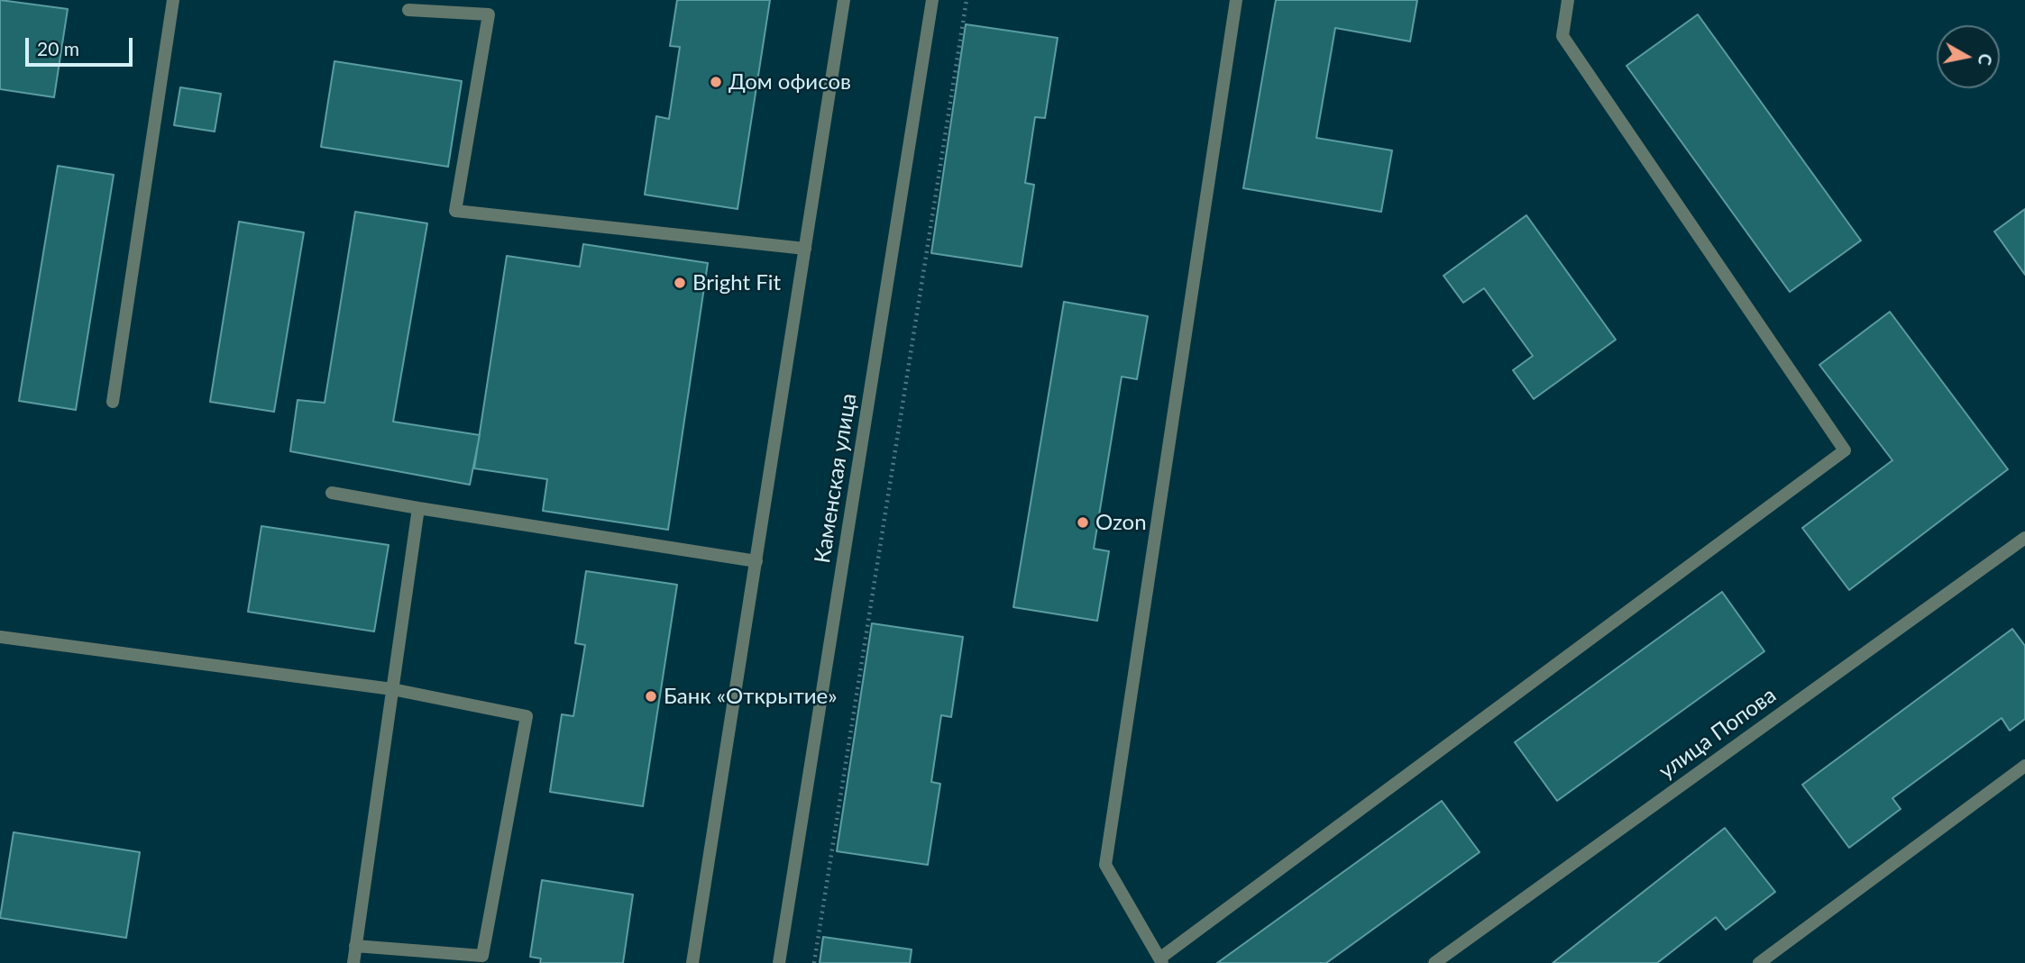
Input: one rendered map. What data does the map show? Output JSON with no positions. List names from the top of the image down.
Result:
{
  "streets": {
    "street": ["Каменская улица", "улица Попова"]
  },
  "places": [
    "Дом офисов",
    "Bright Fit",
    "Ozon",
    "Банк «Открытие»"
  ],
  "scale_bar": "20 m",
  "north": "right"
}
